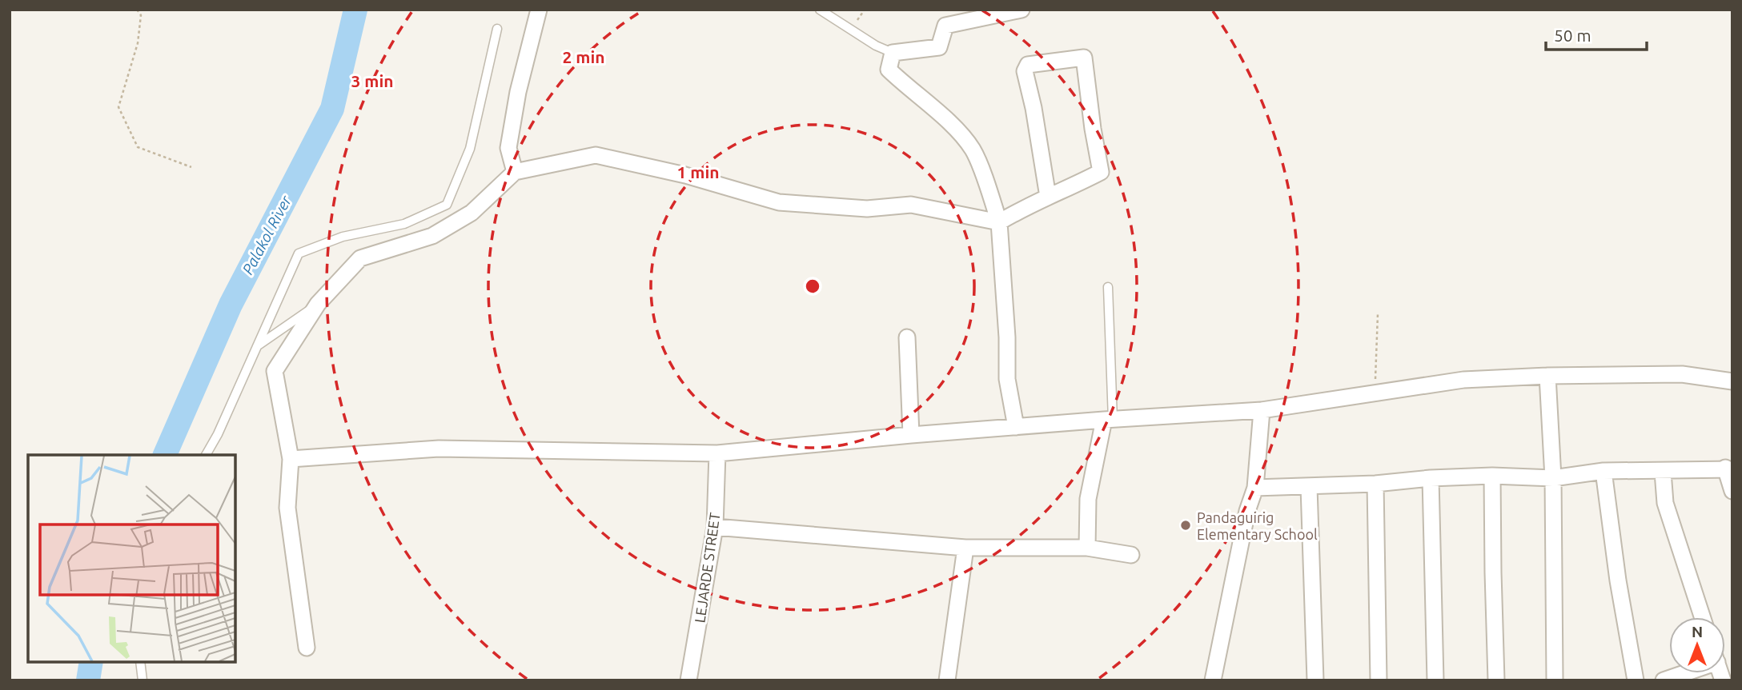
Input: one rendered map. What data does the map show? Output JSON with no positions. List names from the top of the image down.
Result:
{
  "streets": {
    "street": ["LEJARDE STREET"]
  },
  "water": ["Palakol River"],
  "places": ["Pandaguirig Elementary School"],
  "scale_bar": "50 m",
  "north": "top",
  "rings": ["2 min", "3 min", "1 min"]
}
